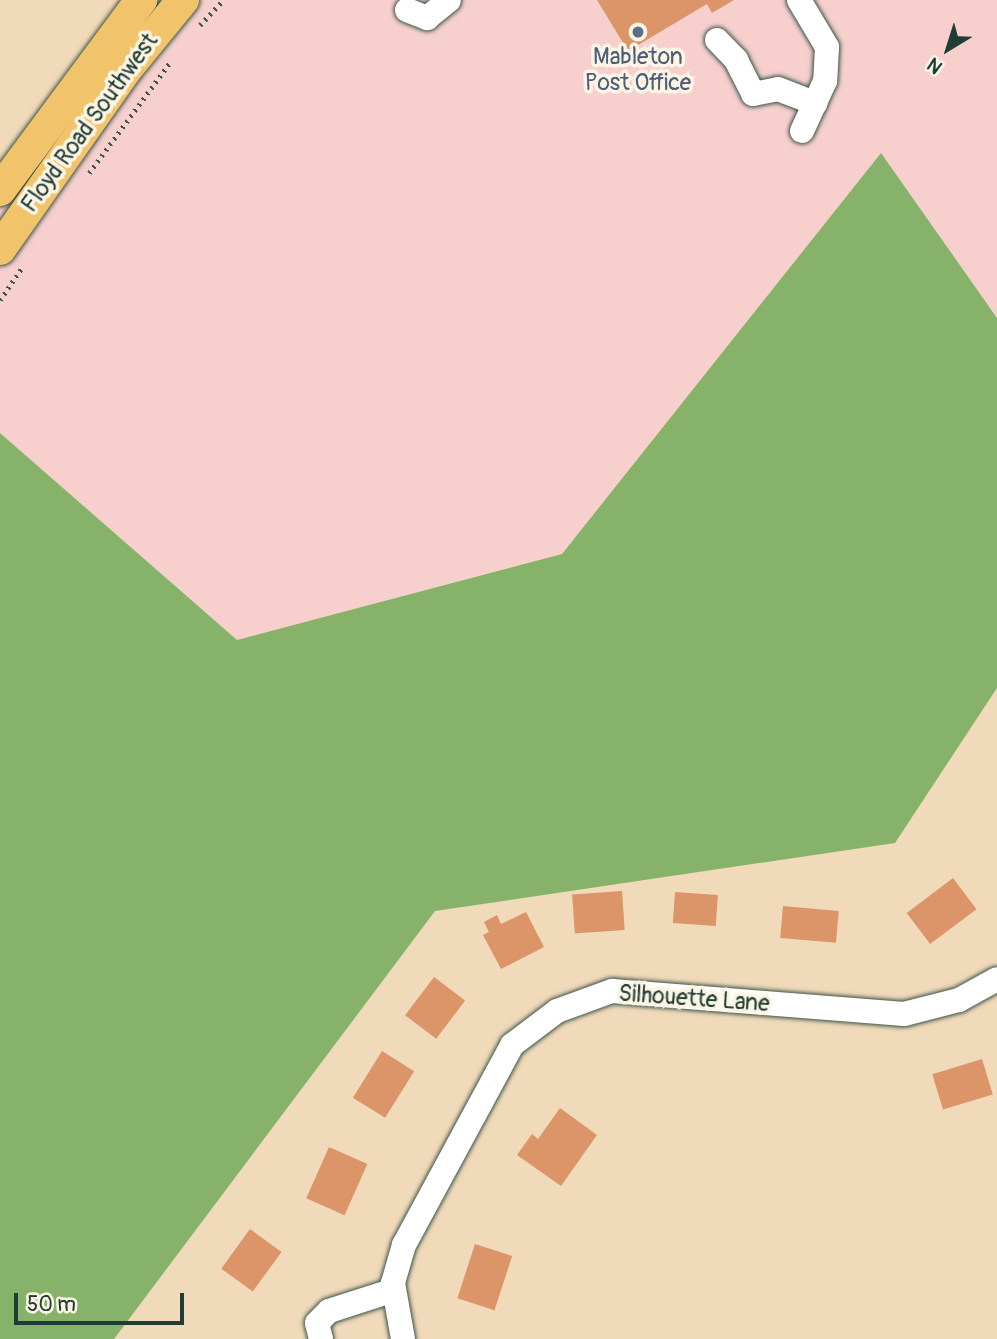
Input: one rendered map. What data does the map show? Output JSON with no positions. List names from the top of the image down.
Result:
{
  "streets": {
    "main road": ["Floyd Road Southwest"],
    "street": ["Silhouette Lane"]
  },
  "places": ["Mableton Post Office"],
  "scale_bar": "50 m",
  "north": "bottom left"
}
